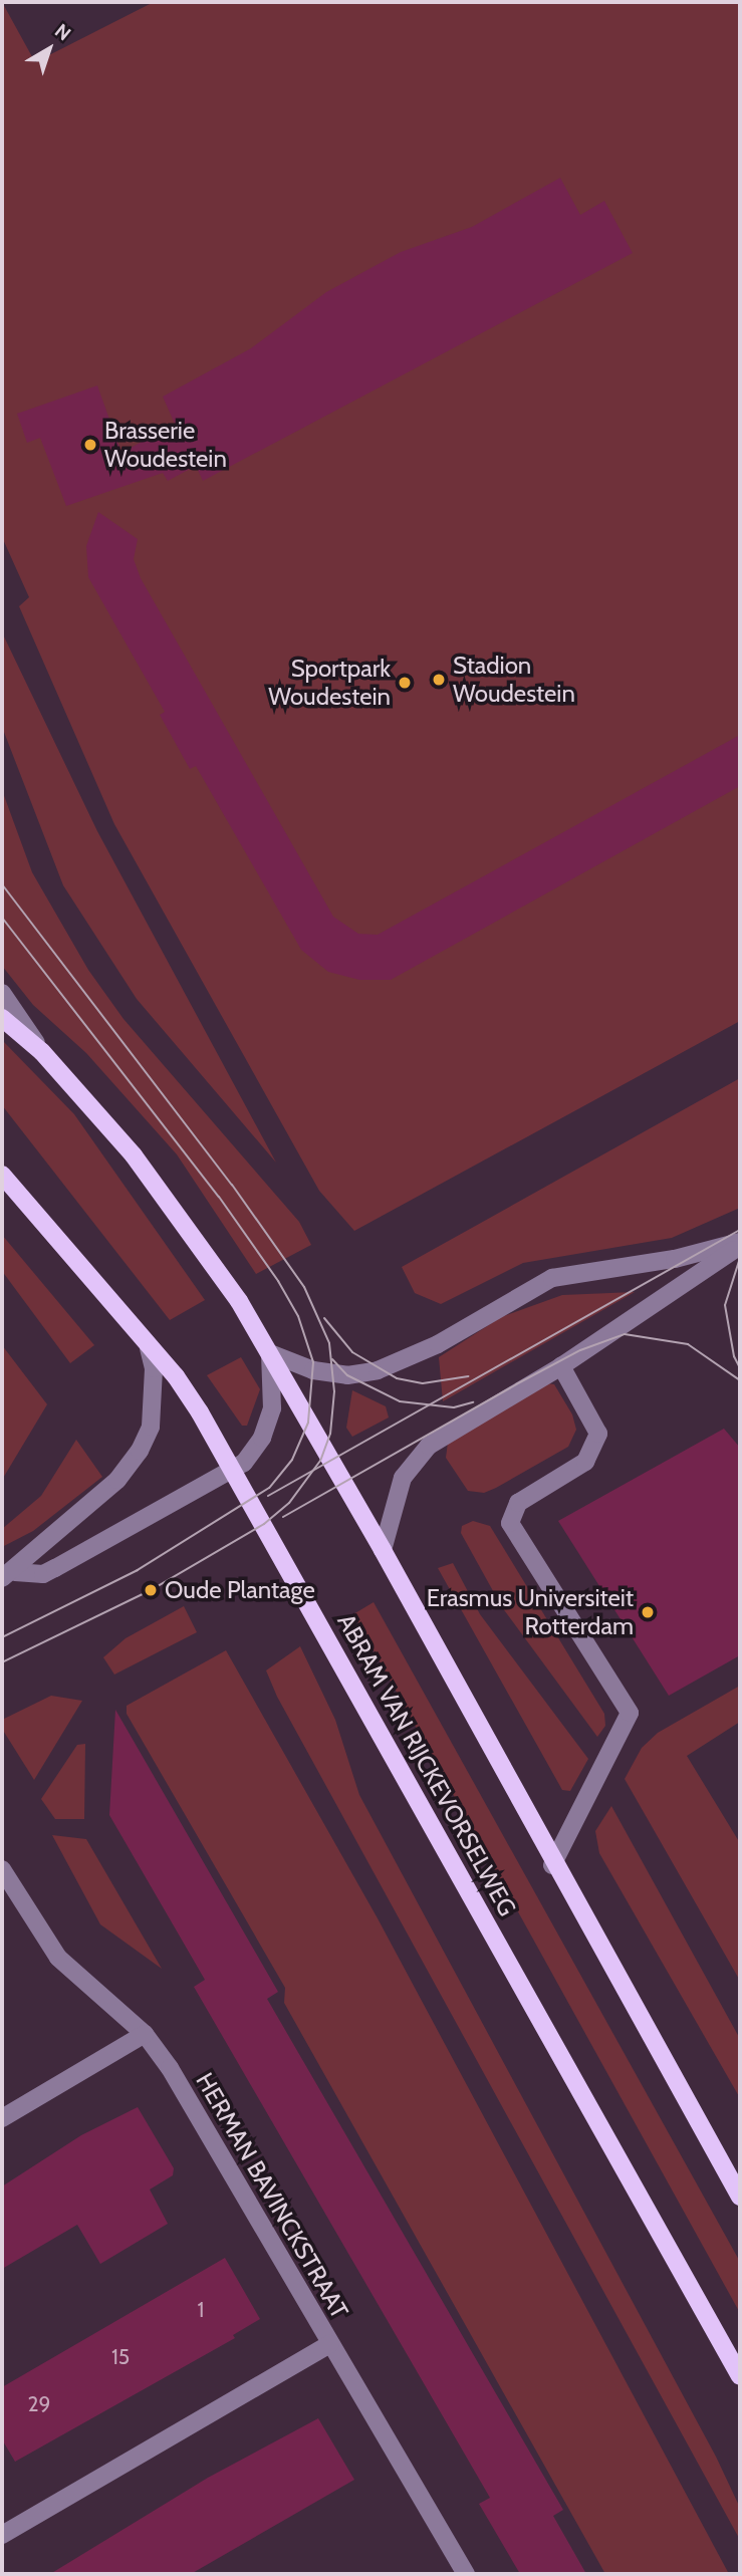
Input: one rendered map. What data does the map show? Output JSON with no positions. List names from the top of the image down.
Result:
{
  "streets": {
    "main road": ["ABRAM VAN RIJCKEVORSELWEG"],
    "street": ["HERMAN BAVINCKSTRAAT"]
  },
  "places": [
    "Brasserie Woudestein",
    "Stadion Woudestein",
    "Sportpark Woudestein",
    "Oude Plantage",
    "Erasmus Universiteit Rotterdam"
  ],
  "house_numbers": ["1", "15", "29"],
  "north": "top right"
}
